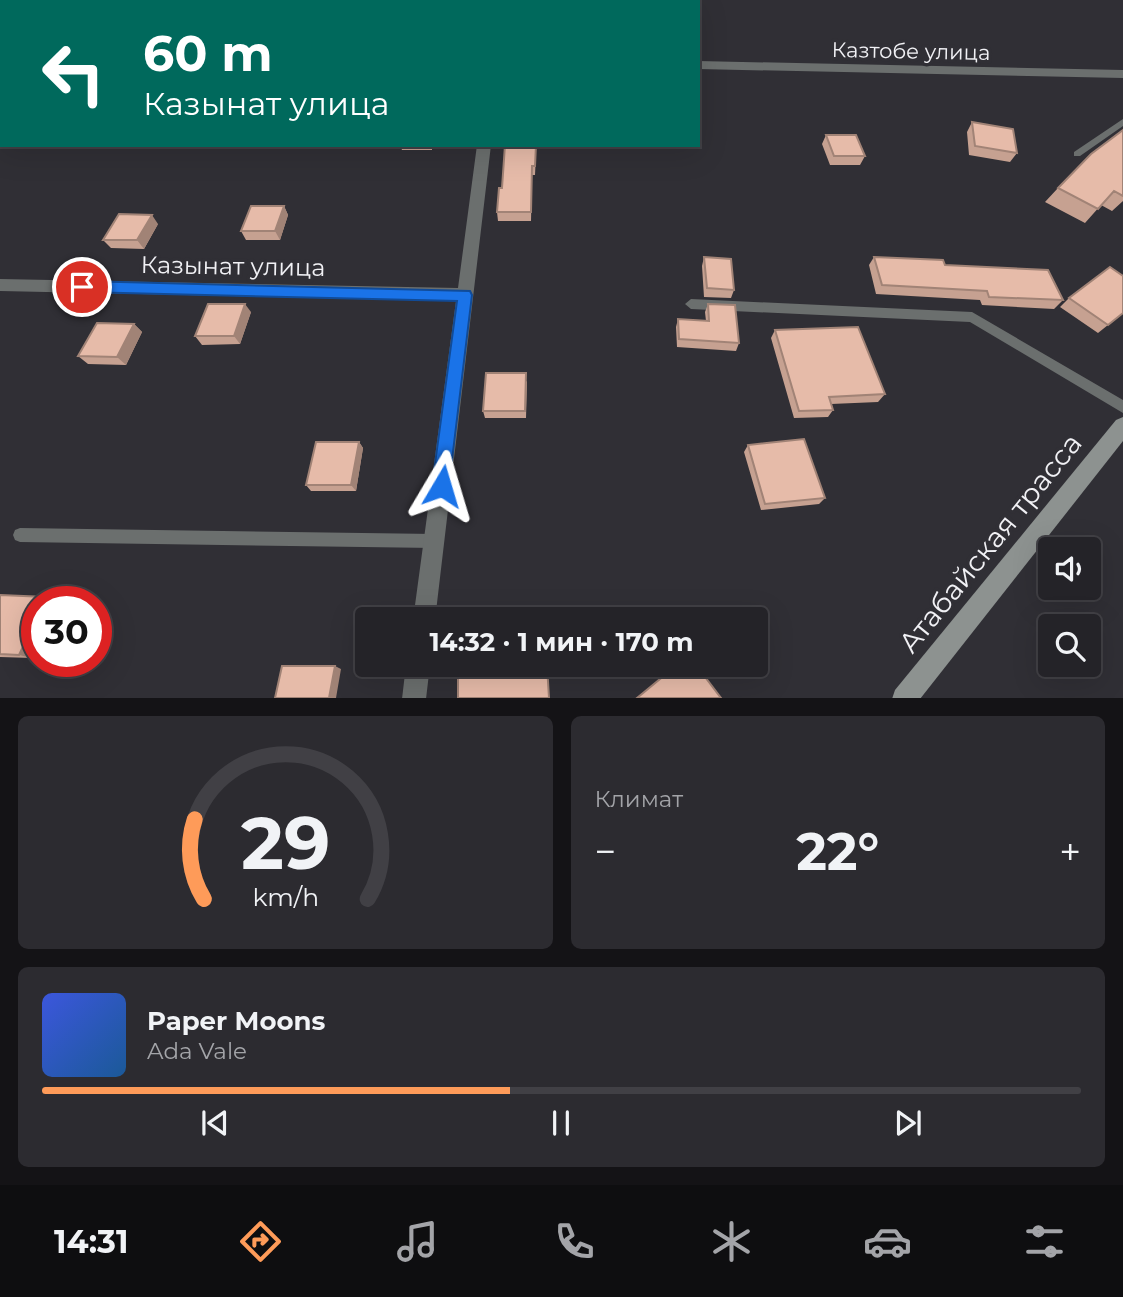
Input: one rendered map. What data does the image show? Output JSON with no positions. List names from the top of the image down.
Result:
{
  "streets": {
    "main road": ["Атабайская трасса"],
    "street": ["Казтобе улица", "Казынат улица"]
  },
  "page": {
    "turn": ["60 m", "Казынат улица"],
    "limit": "30",
    "trip": "14:32 · 1 мин · 170 m",
    "tile": "Климат",
    "heat": ["−", "22°", "+"],
    "song": ["Paper Moons", "Ada Vale"],
    "tabs": "14:31",
    "gauge": ["29", "km/h"]
  }
}
